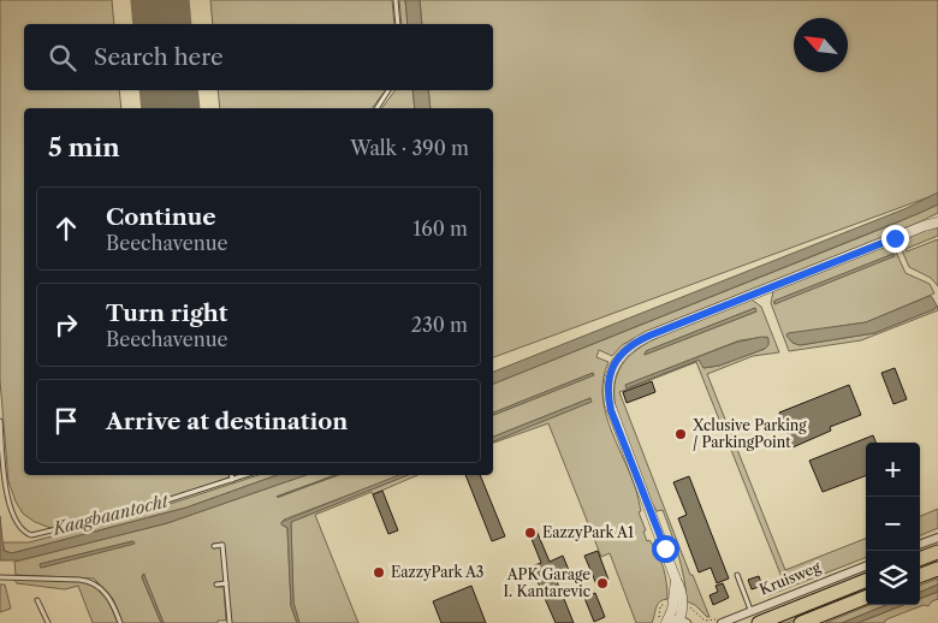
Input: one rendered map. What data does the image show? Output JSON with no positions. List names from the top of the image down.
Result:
{
  "streets": {
    "highway": ["Kruisweg"]
  },
  "water": ["Kaagbaantocht"],
  "places": [
    "Xclusive Parking / ParkingPoint",
    "EazzyPark A1",
    "EazzyPark A3",
    "APK Garage I. Kantarevic"
  ],
  "north": "top left",
  "page": {
    "search": "Search here",
    "heading": ["5 min", "Walk · 390 m"],
    "list": [
      ["Continue", "Beechavenue", "160 m"],
      ["Turn right", "Beechavenue", "230 m"],
      "Arrive at destination"
    ],
    "map_buttons": ["+", "−"]
  }
}
